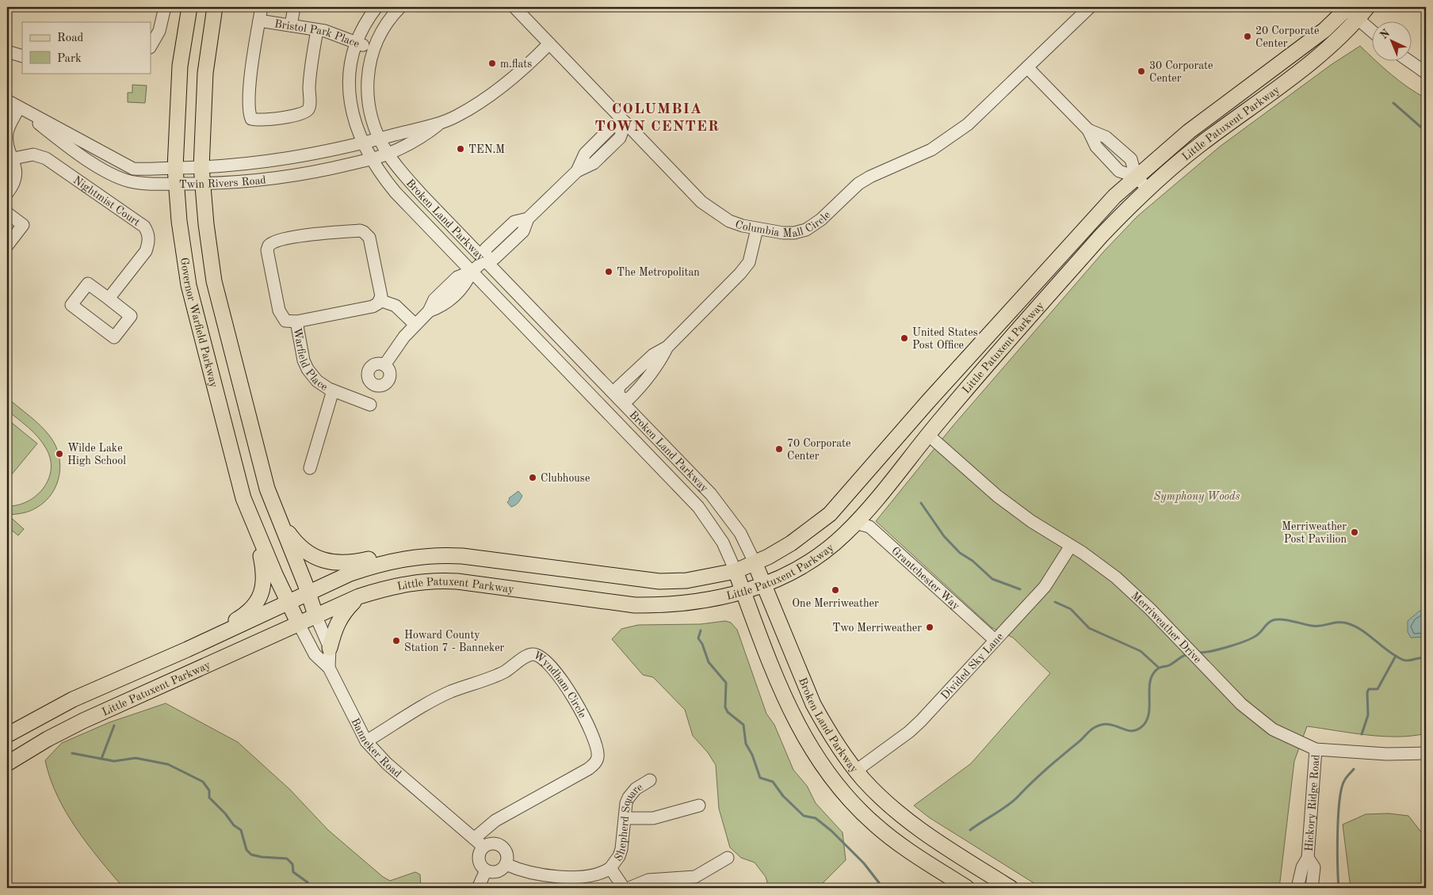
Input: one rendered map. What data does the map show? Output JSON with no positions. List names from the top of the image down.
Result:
{
  "streets": {
    "main road": ["Little Patuxent Parkway", "Broken Land Parkway", "Governor Warfield Parkway"],
    "street": [
      "Bristol Park Place",
      "Twin Rivers Road",
      "Nightmist Court",
      "Columbia Mall Circle",
      "Warfield Place",
      "Grantchester Way",
      "Merriweather Drive",
      "Divided Sky Lane",
      "Wyndham Circle",
      "Banneker Road",
      "Hickory Ridge Road",
      "Shepherd Square"
    ]
  },
  "crossings": [
    ["Bristol Park Place", "Broken Land Parkway"],
    ["Little Patuxent Parkway", "Broken Land Parkway"],
    ["Little Patuxent Parkway", "Governor Warfield Parkway"],
    ["Little Patuxent Parkway", "Grantchester Way"],
    ["Little Patuxent Parkway", "Merriweather Drive"],
    ["Little Patuxent Parkway", "Banneker Road"],
    ["Twin Rivers Road", "Columbia Mall Circle"],
    ["Twin Rivers Road", "Broken Land Parkway"],
    ["Twin Rivers Road", "Governor Warfield Parkway"],
    ["Broken Land Parkway", "Divided Sky Lane"],
    ["Governor Warfield Parkway", "Banneker Road"],
    ["Grantchester Way", "Divided Sky Lane"],
    ["Merriweather Drive", "Divided Sky Lane"],
    ["Merriweather Drive", "Hickory Ridge Road"],
    ["Wyndham Circle", "Banneker Road"],
    ["Banneker Road", "Shepherd Square"]
  ],
  "districts": ["COLUMBIA TOWN CENTER"],
  "parks": ["Symphony Woods"],
  "places": [
    "20 Corporate Center",
    "m.flats",
    "30 Corporate Center",
    "TEN.M",
    "The Metropolitan",
    "United States Post Office",
    "70 Corporate Center",
    "Wilde Lake High School",
    "Clubhouse",
    "Merriweather Post Pavilion",
    "One Merriweather",
    "Two Merriweather",
    "Howard County Station 7 - Banneker"
  ],
  "legend": ["Road", "Park"],
  "north": "top left"
}
